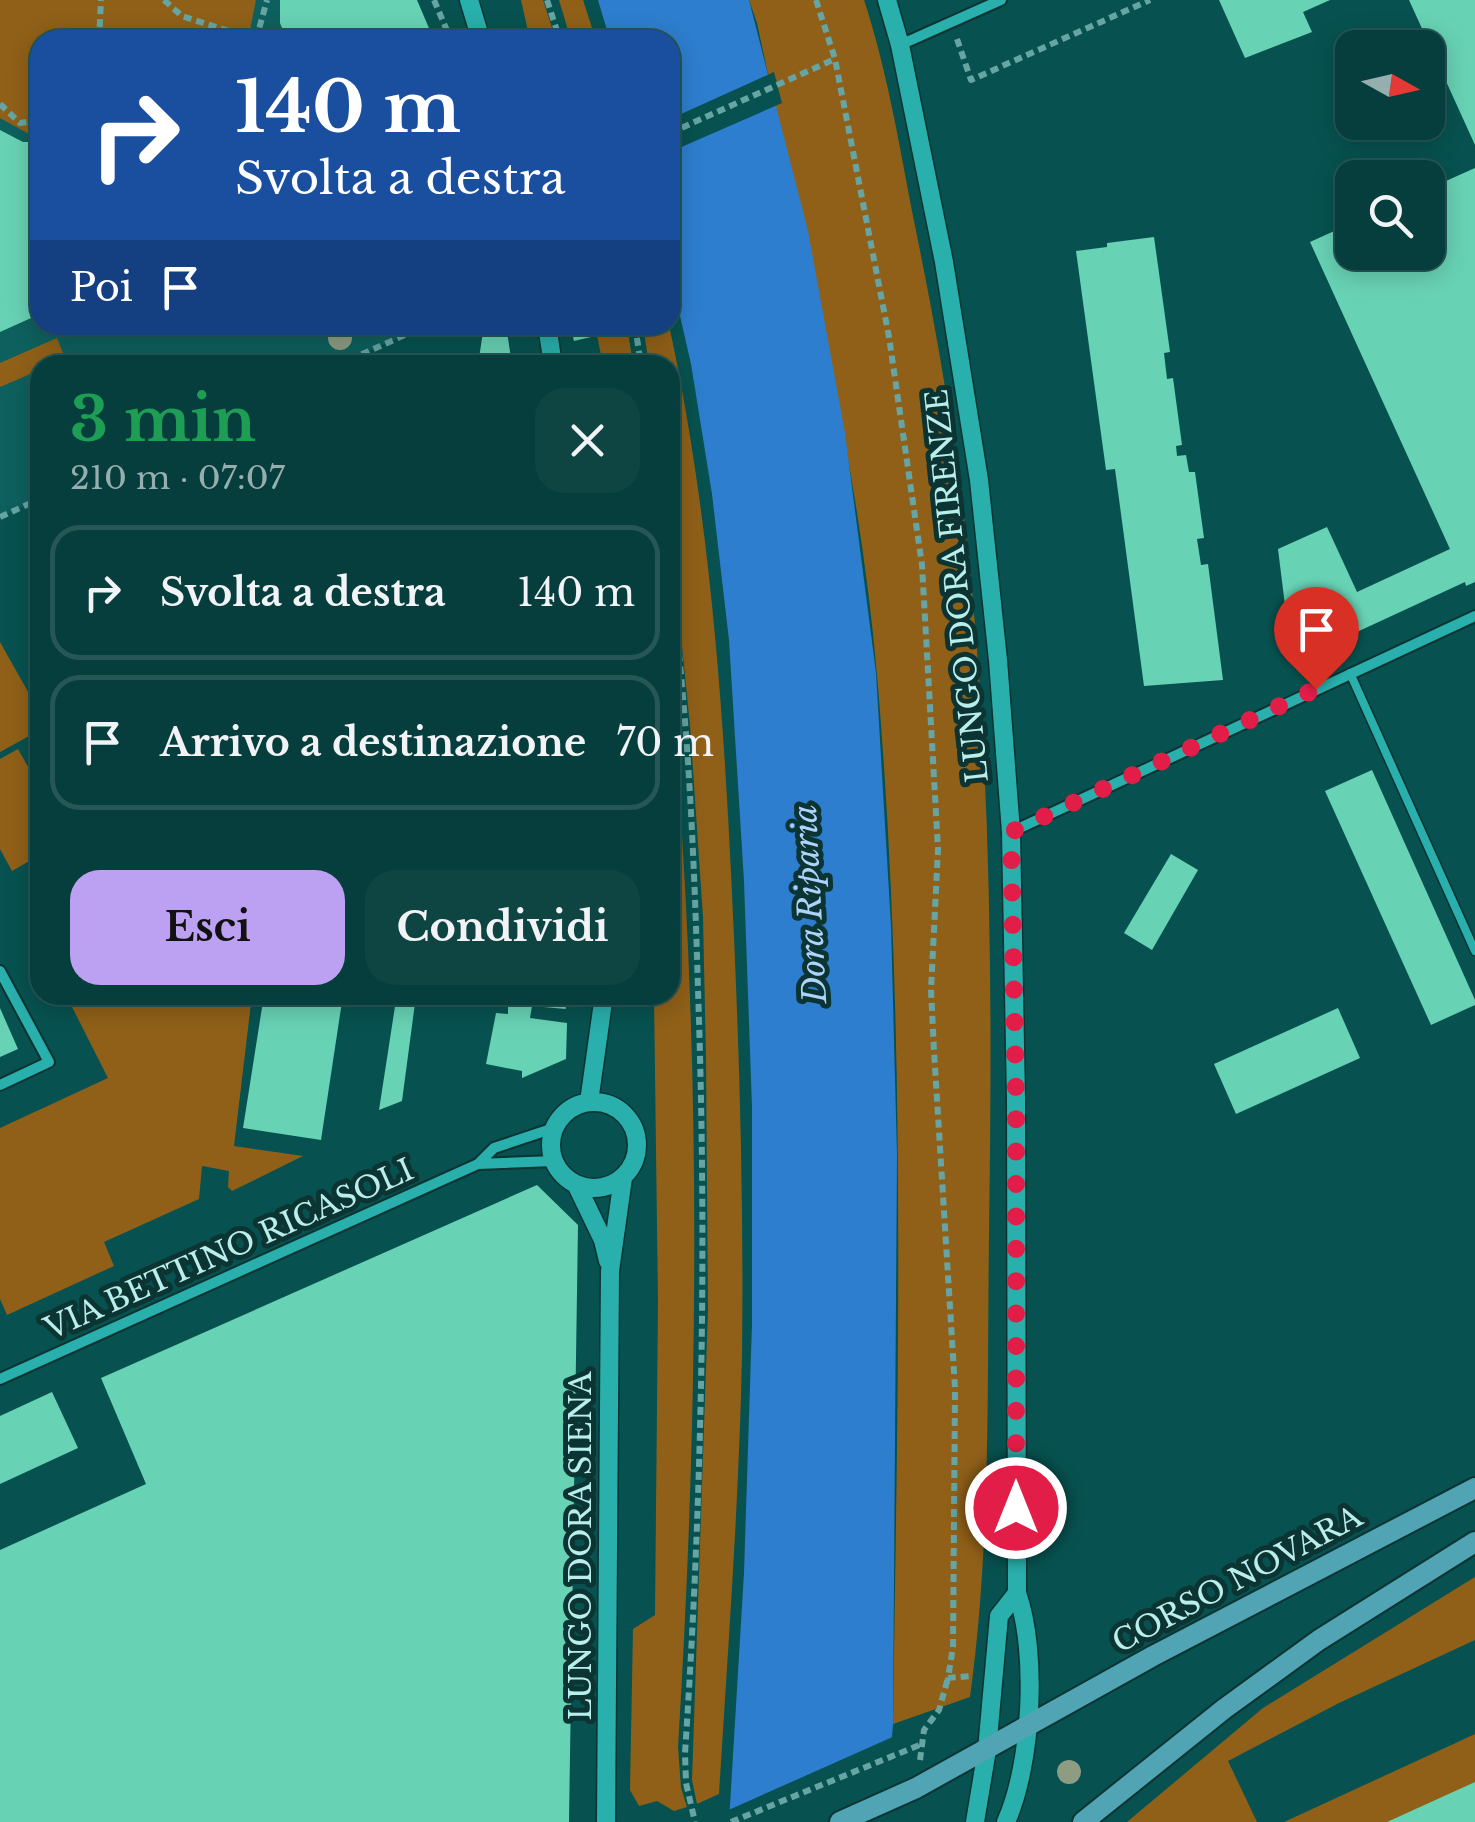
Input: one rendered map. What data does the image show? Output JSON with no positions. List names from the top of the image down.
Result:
{
  "streets": {
    "main road": ["CORSO NOVARA"],
    "street": ["LUNGO DORA FIRENZE", "VIA BETTINO RICASOLI", "LUNGO DORA SIENA"]
  },
  "crossings": [
    ["LUNGO DORA FIRENZE", "CORSO NOVARA"],
    ["VIA BETTINO RICASOLI", "LUNGO DORA SIENA"]
  ],
  "water": ["Dora Riparia"],
  "north": "right",
  "page": {
    "turn": ["140 m", "Svolta a destra"],
    "then": "Poi",
    "heading": ["3 min", "210 m · 07:07"],
    "list": [
      {
        "name": "Svolta a destra",
        "value": "140 m"
      },
      {
        "name": "Arrivo a destinazione",
        "value": "70 m"
      }
    ],
    "buttons": ["Esci", "Condividi"]
  }
}
